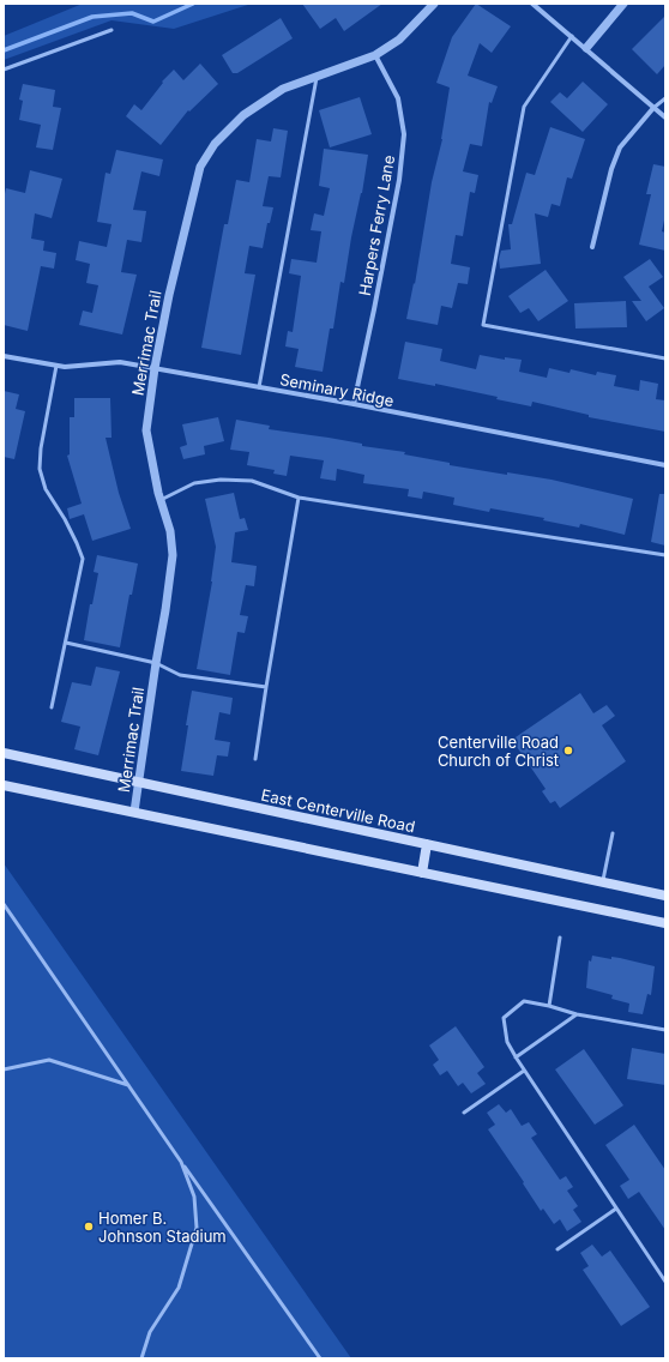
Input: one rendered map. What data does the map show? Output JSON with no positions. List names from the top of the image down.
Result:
{
  "streets": {
    "main road": ["East Centerville Road"],
    "street": ["Harpers Ferry Lane", "Merrimac Trail", "Seminary Ridge"]
  },
  "crossings": [
    ["Harpers Ferry Lane", "Merrimac Trail"],
    ["Harpers Ferry Lane", "Seminary Ridge"],
    ["Merrimac Trail", "Seminary Ridge"],
    ["Merrimac Trail", "East Centerville Road"]
  ],
  "places": ["Centerville Road Church of Christ", "Homer B. Johnson Stadium"]
}
